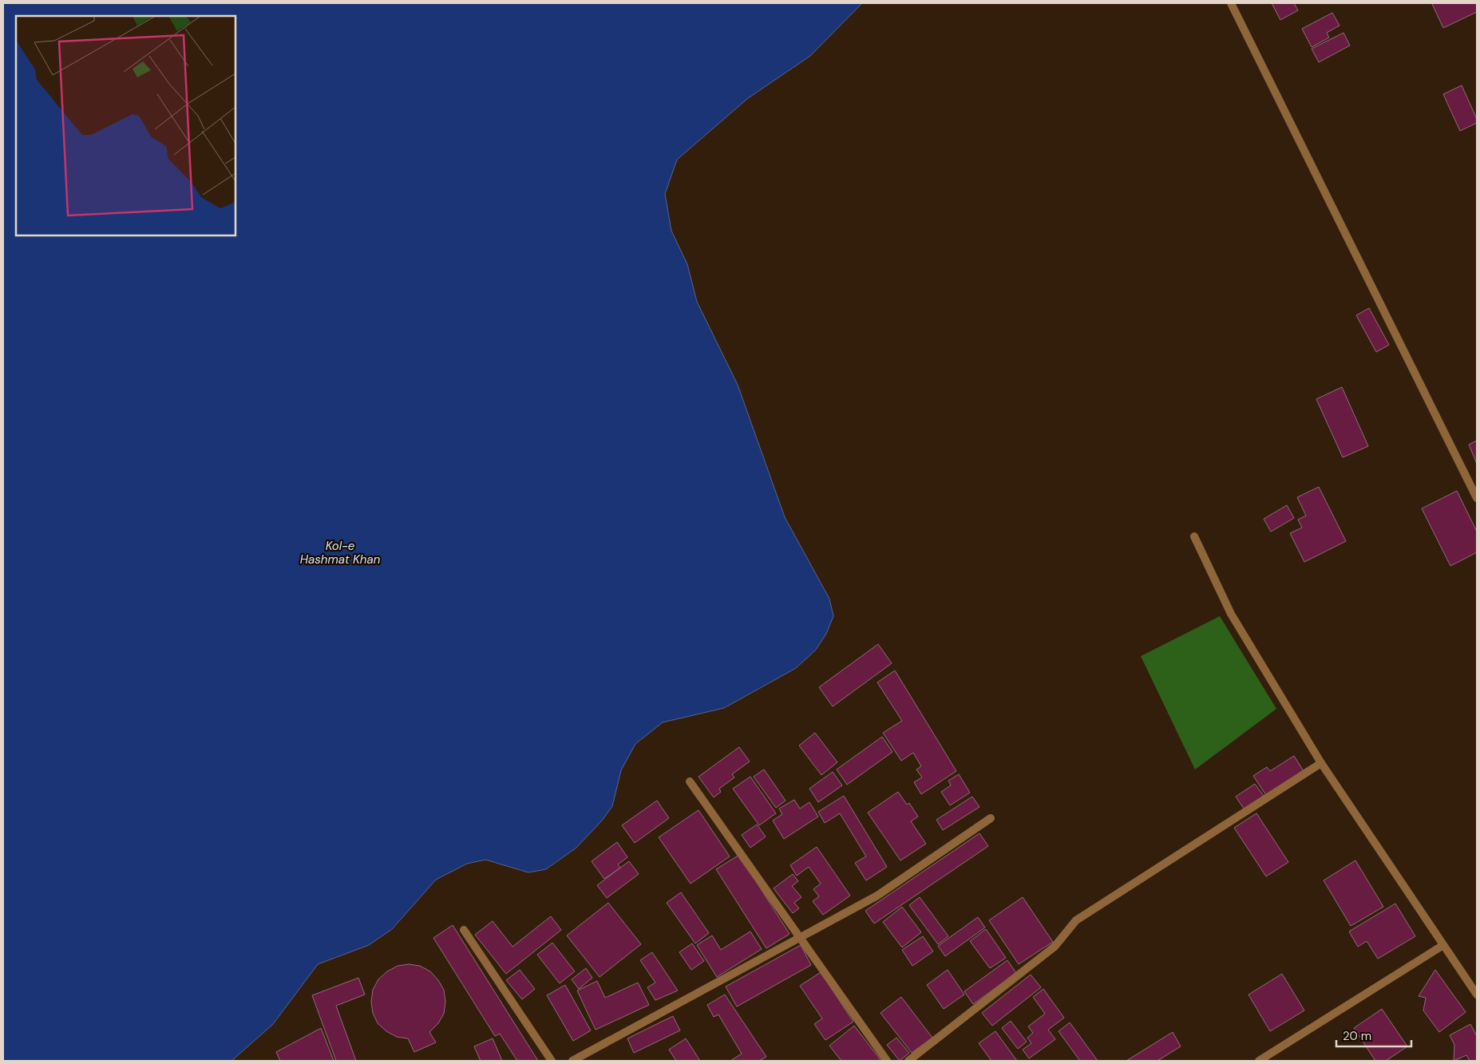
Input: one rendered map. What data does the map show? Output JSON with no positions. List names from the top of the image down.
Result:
{
  "water": ["Kol-e Hashmat Khan"],
  "scale_bar": "20 m"
}
